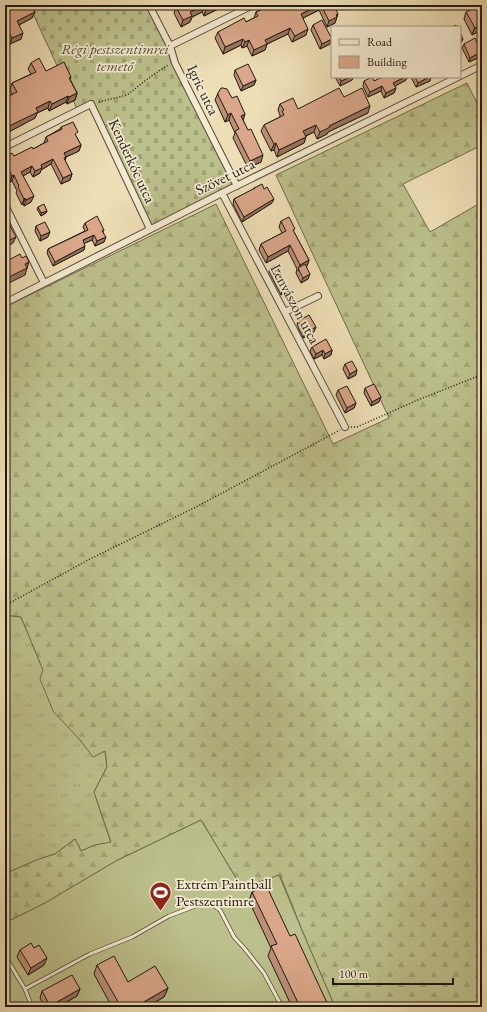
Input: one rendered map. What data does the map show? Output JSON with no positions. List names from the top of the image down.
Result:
{
  "streets": {
    "street": [
      "Igric utca",
      "Kenderkóc utca",
      "Szövet utca",
      "Lenvászon utca"
    ]
  },
  "crossings": [
    ["Igric utca", "Szövet utca"],
    ["Kenderkóc utca", "Szövet utca"],
    ["Szövet utca", "Lenvászon utca"]
  ],
  "parks": ["Régi pestszentimrei temető"],
  "places": {
    "sports": ["Extrém Paintball Pestszentimre"]
  },
  "legend": ["Road", "Building"],
  "scale_bar": "100 m"
}
